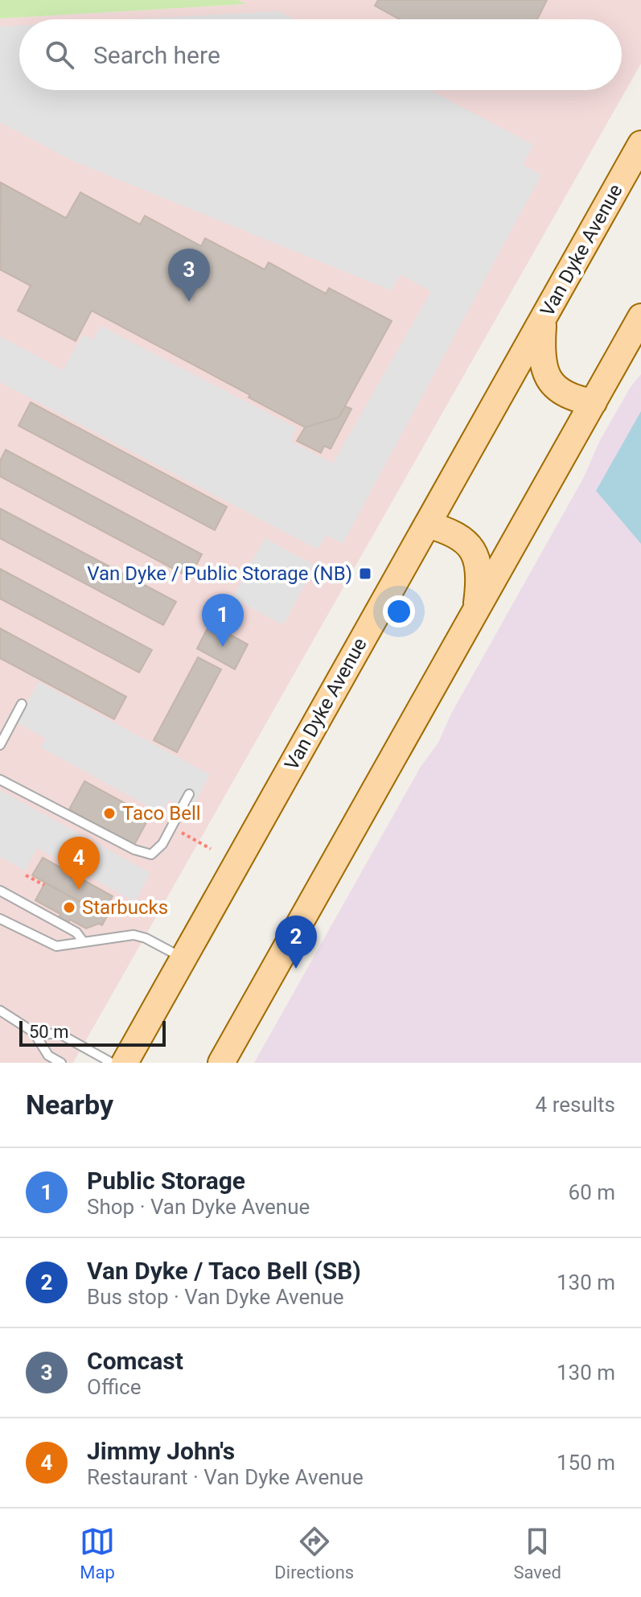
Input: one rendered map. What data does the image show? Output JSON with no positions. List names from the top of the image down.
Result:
{
  "streets": {
    "main road": ["Van Dyke Avenue"]
  },
  "places": {
    "transit": ["Van Dyke / Public Storage (NB)"],
    "other": ["Taco Bell", "Starbucks"]
  },
  "scale_bar": "50 m",
  "page": {
    "search": "Search here",
    "pins": [
      "3",
      "1",
      "4",
      "2"
    ],
    "scale": "50 m",
    "heading": ["Nearby", "4 results"],
    "list": [
      {
        "mark": "1",
        "name": "Public Storage",
        "note": "Shop · Van Dyke Avenue",
        "value": "60 m"
      },
      {
        "mark": "2",
        "name": "Van Dyke / Taco Bell (SB)",
        "note": "Bus stop · Van Dyke Avenue",
        "value": "130 m"
      },
      {
        "mark": "3",
        "name": "Comcast",
        "note": "Office",
        "value": "130 m"
      },
      {
        "mark": "4",
        "name": "Jimmy John's",
        "note": "Restaurant · Van Dyke Avenue",
        "value": "150 m"
      }
    ],
    "nav": ["Map", "Directions", "Saved"]
  }
}
